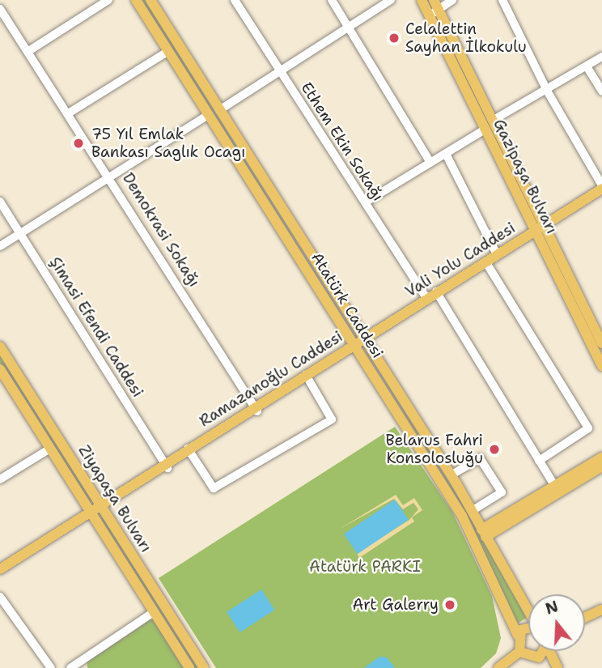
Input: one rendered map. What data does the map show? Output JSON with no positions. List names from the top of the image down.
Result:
{
  "streets": {
    "main road": [
      "Gazipaşa Bulvarı",
      "Vali Yolu Caddesi",
      "Atatürk Caddesi",
      "Ramazanoğlu Caddesi",
      "Ziyapaşa Bulvarı"
    ],
    "street": ["Ethem Ekin Sokağı", "Demokrasi Sokağı", "Şimasi Efendi Caddesi"]
  },
  "crossings": [
    ["Ethem Ekin Sokağı", "Vali Yolu Caddesi"],
    ["Gazipaşa Bulvarı", "Vali Yolu Caddesi"],
    ["Demokrasi Sokağı", "Ramazanoğlu Caddesi"],
    ["Vali Yolu Caddesi", "Atatürk Caddesi"],
    ["Vali Yolu Caddesi", "Ramazanoğlu Caddesi"],
    ["Atatürk Caddesi", "Ramazanoğlu Caddesi"],
    ["Şimasi Efendi Caddesi", "Ramazanoğlu Caddesi"],
    ["Ramazanoğlu Caddesi", "Ziyapaşa Bulvarı"]
  ],
  "parks": ["Atatürk PARKI"],
  "places": [
    "Celalettin Sayhan İlkokulu",
    "75 Yıl Emlak Bankası Saglık Ocagı",
    "Belarus Fahri Konsolosluğu",
    "Art Galerry"
  ],
  "north": "top"
}
